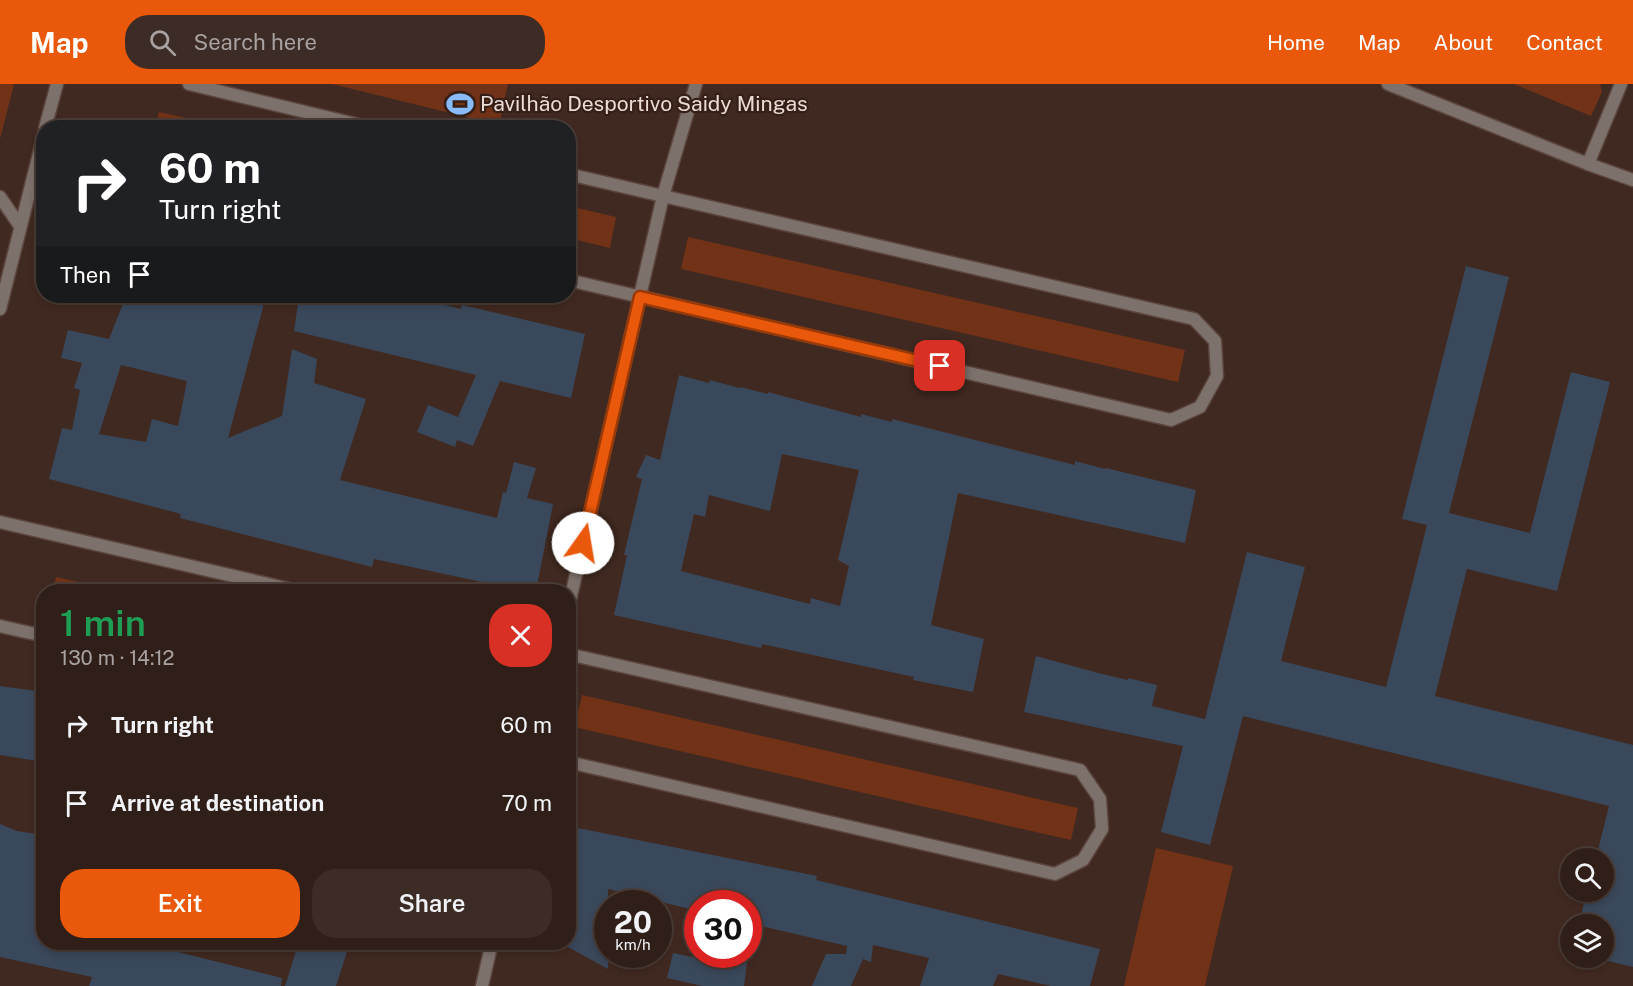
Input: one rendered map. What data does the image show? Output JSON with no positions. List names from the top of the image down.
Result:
{
  "places": {
    "sports": ["Pavilhão Desportivo Saidy Mingas"]
  },
  "page": {
    "header": "Map",
    "search": "Search here",
    "nav": [
      "Home",
      "Map",
      "About",
      "Contact"
    ],
    "turn": ["60 m", "Turn right"],
    "then": "Then",
    "heading": ["1 min", "130 m · 14:12"],
    "list": [
      {
        "name": "Turn right",
        "value": "60 m"
      },
      {
        "name": "Arrive at destination",
        "value": "70 m"
      }
    ],
    "buttons": ["Exit", "Share"],
    "speed": "20 km/h",
    "limit": "30"
  }
}
